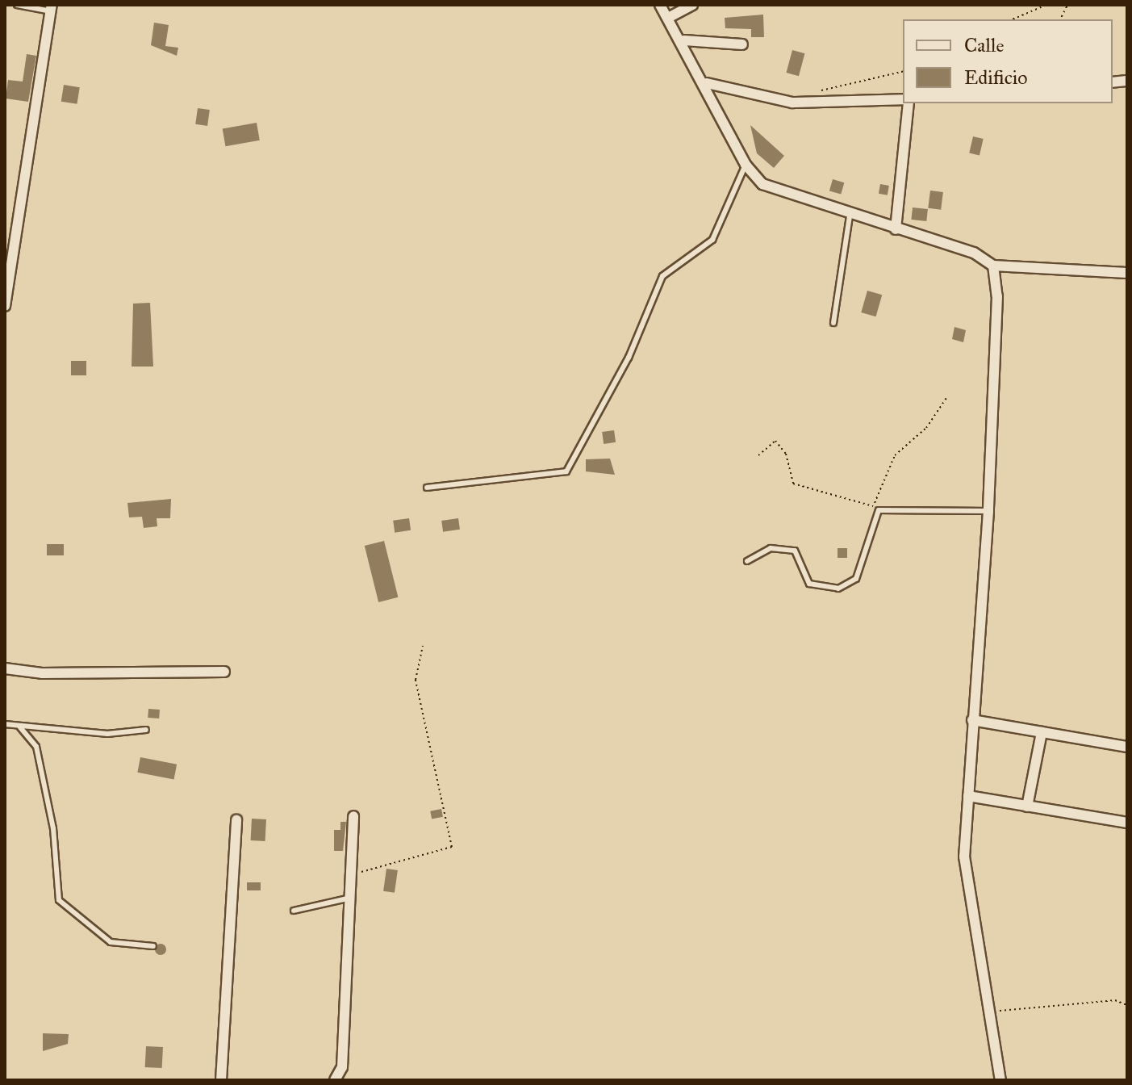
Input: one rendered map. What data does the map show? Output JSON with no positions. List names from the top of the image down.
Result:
{
  "legend": ["Calle", "Edificio"]
}
